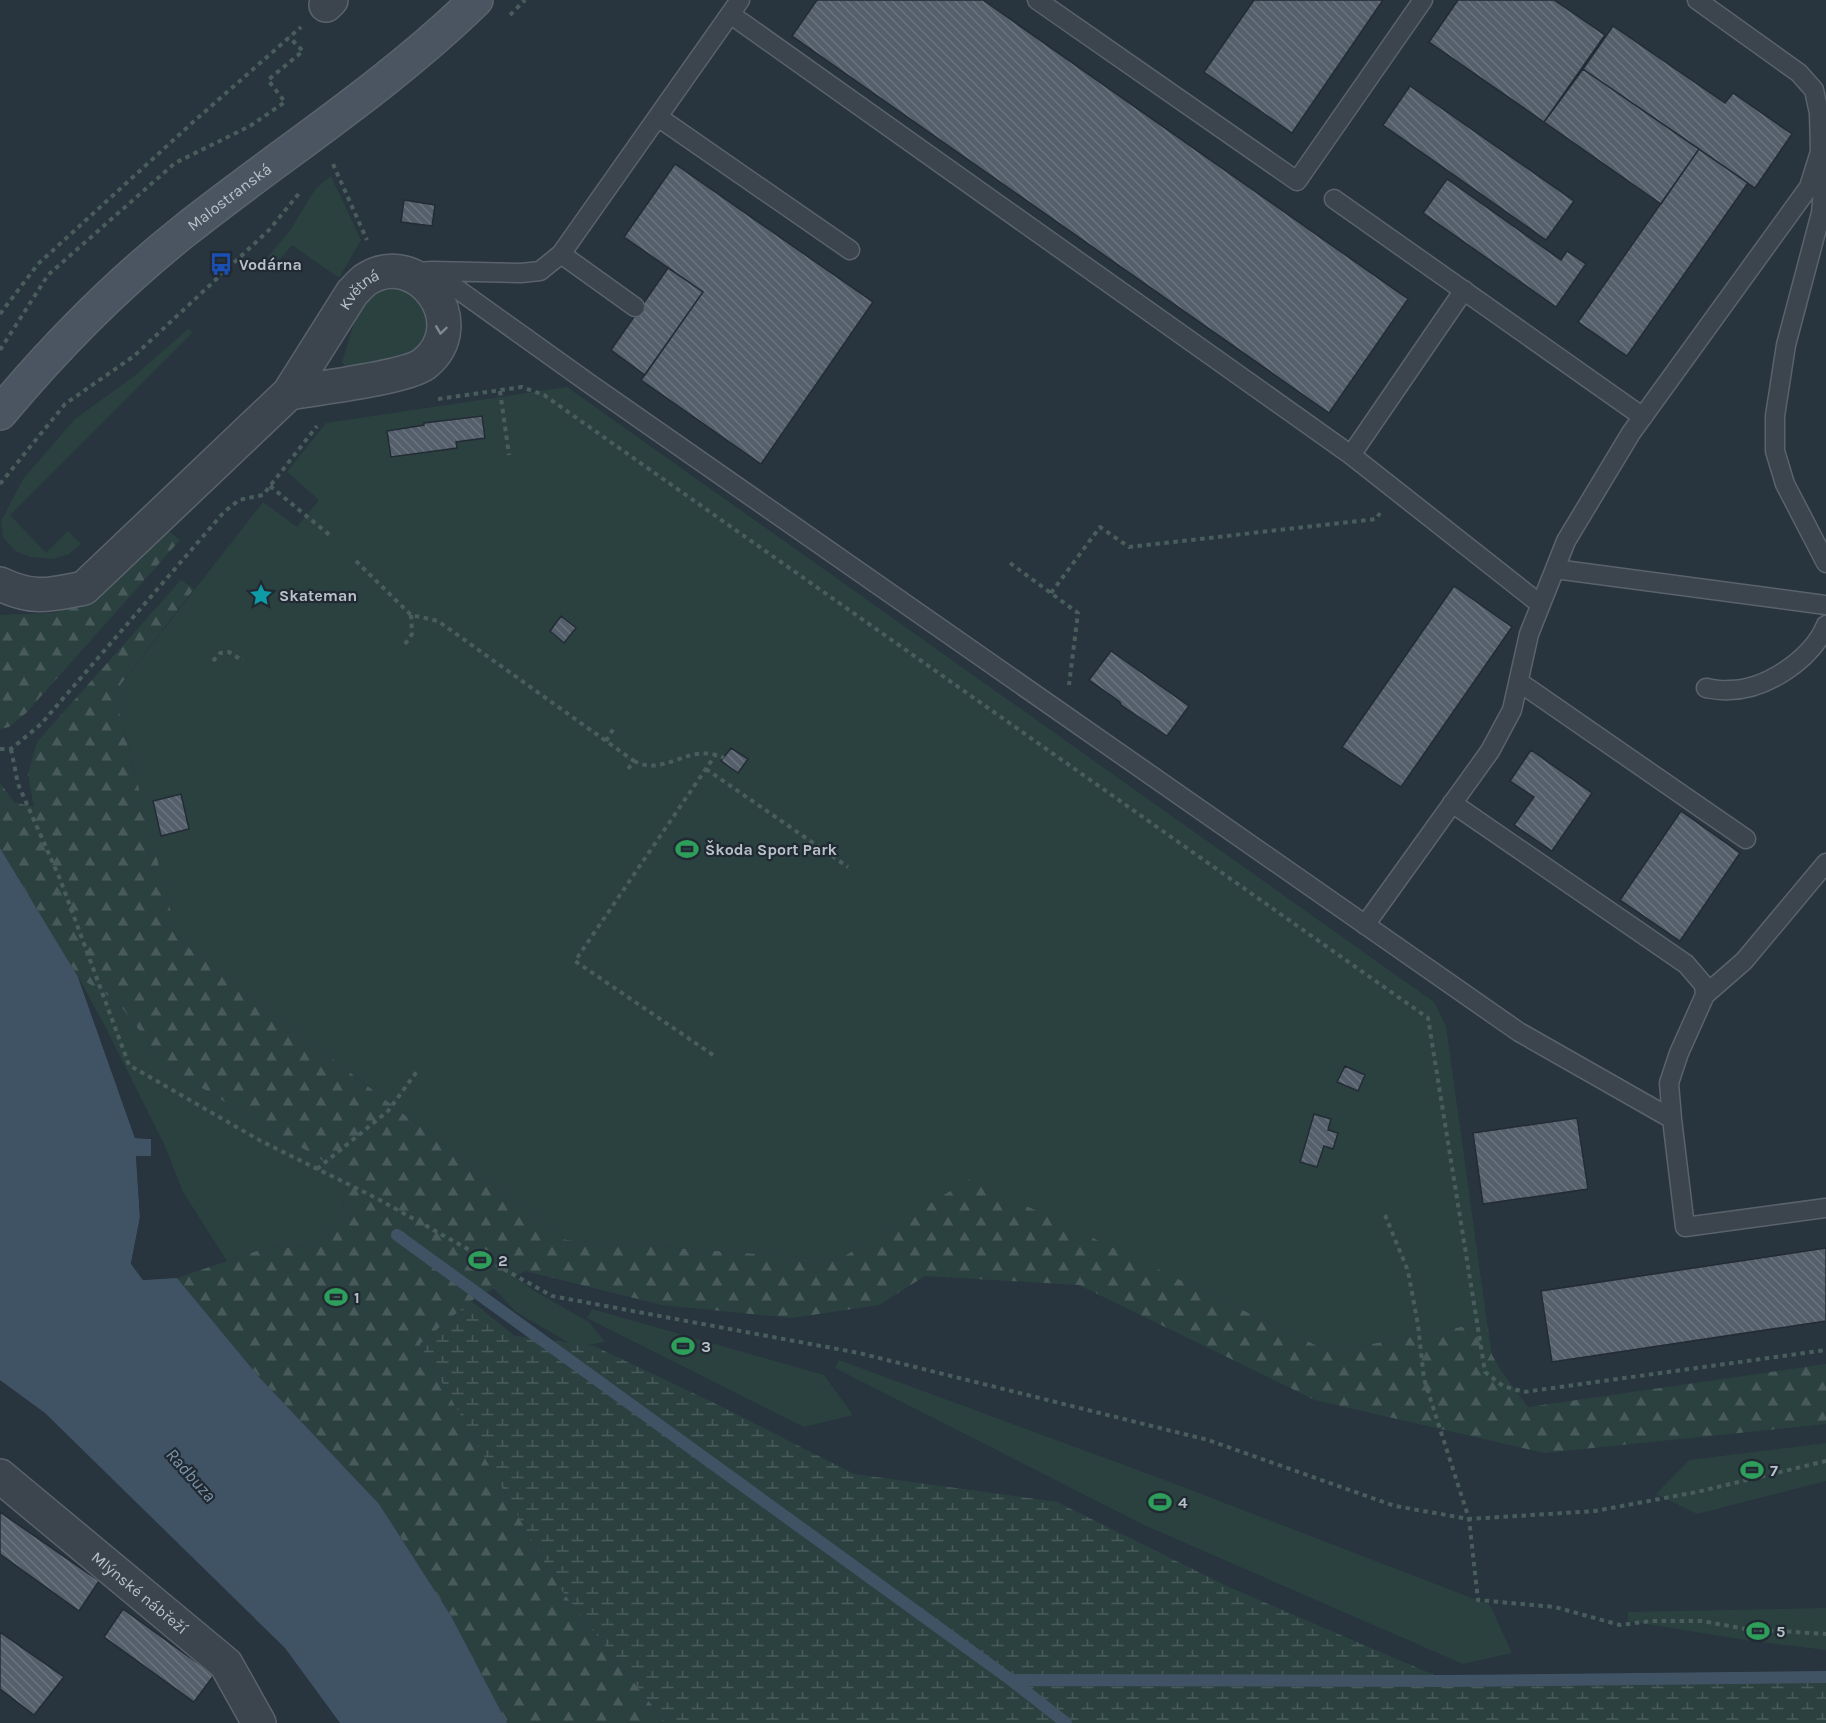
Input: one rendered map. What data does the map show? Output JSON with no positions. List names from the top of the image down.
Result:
{
  "streets": {
    "main road": ["Malostranská"],
    "street": ["Květná", "Mlýnské nábřeží"]
  },
  "water": ["Radbuza"],
  "places": {
    "bus stop": ["Vodárna"],
    "place": ["Skateman"],
    "sports": [
      "Škoda Sport Park",
      "2",
      "1",
      "3",
      "7",
      "4",
      "5"
    ]
  }
}
